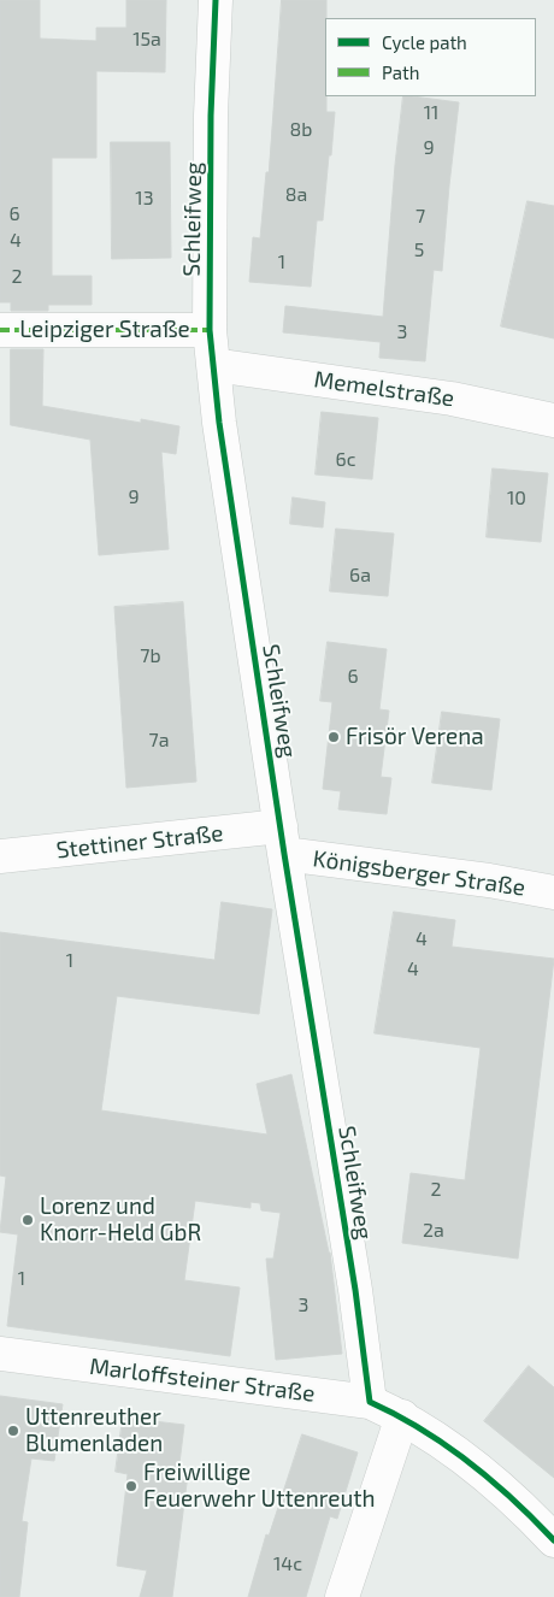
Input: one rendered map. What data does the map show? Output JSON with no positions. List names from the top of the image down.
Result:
{
  "streets": {
    "street": [
      "Schleifweg",
      "Leipziger Straße",
      "Memelstraße",
      "Stettiner Straße",
      "Königsberger Straße",
      "Marloffsteiner Straße"
    ]
  },
  "crossings": [
    ["Schleifweg", "Leipziger Straße"],
    ["Schleifweg", "Memelstraße"],
    ["Schleifweg", "Stettiner Straße"],
    ["Schleifweg", "Königsberger Straße"],
    ["Schleifweg", "Marloffsteiner Straße"],
    ["Stettiner Straße", "Königsberger Straße"]
  ],
  "places": [
    "Frisör Verena",
    "Lorenz und Knorr-Held GbR",
    "Uttenreuther Blumenladen",
    "Freiwillige Feuerwehr Uttenreuth"
  ],
  "house_numbers": [
    "15a",
    "11",
    "8b",
    "9",
    "8a",
    "13",
    "6",
    "7",
    "4",
    "5",
    "1",
    "2",
    "3",
    "6c",
    "9",
    "10",
    "6a",
    "7b",
    "6",
    "7a",
    "4",
    "1",
    "4",
    "2",
    "2a",
    "1",
    "3",
    "14c"
  ],
  "legend": ["Cycle path", "Path"]
}
